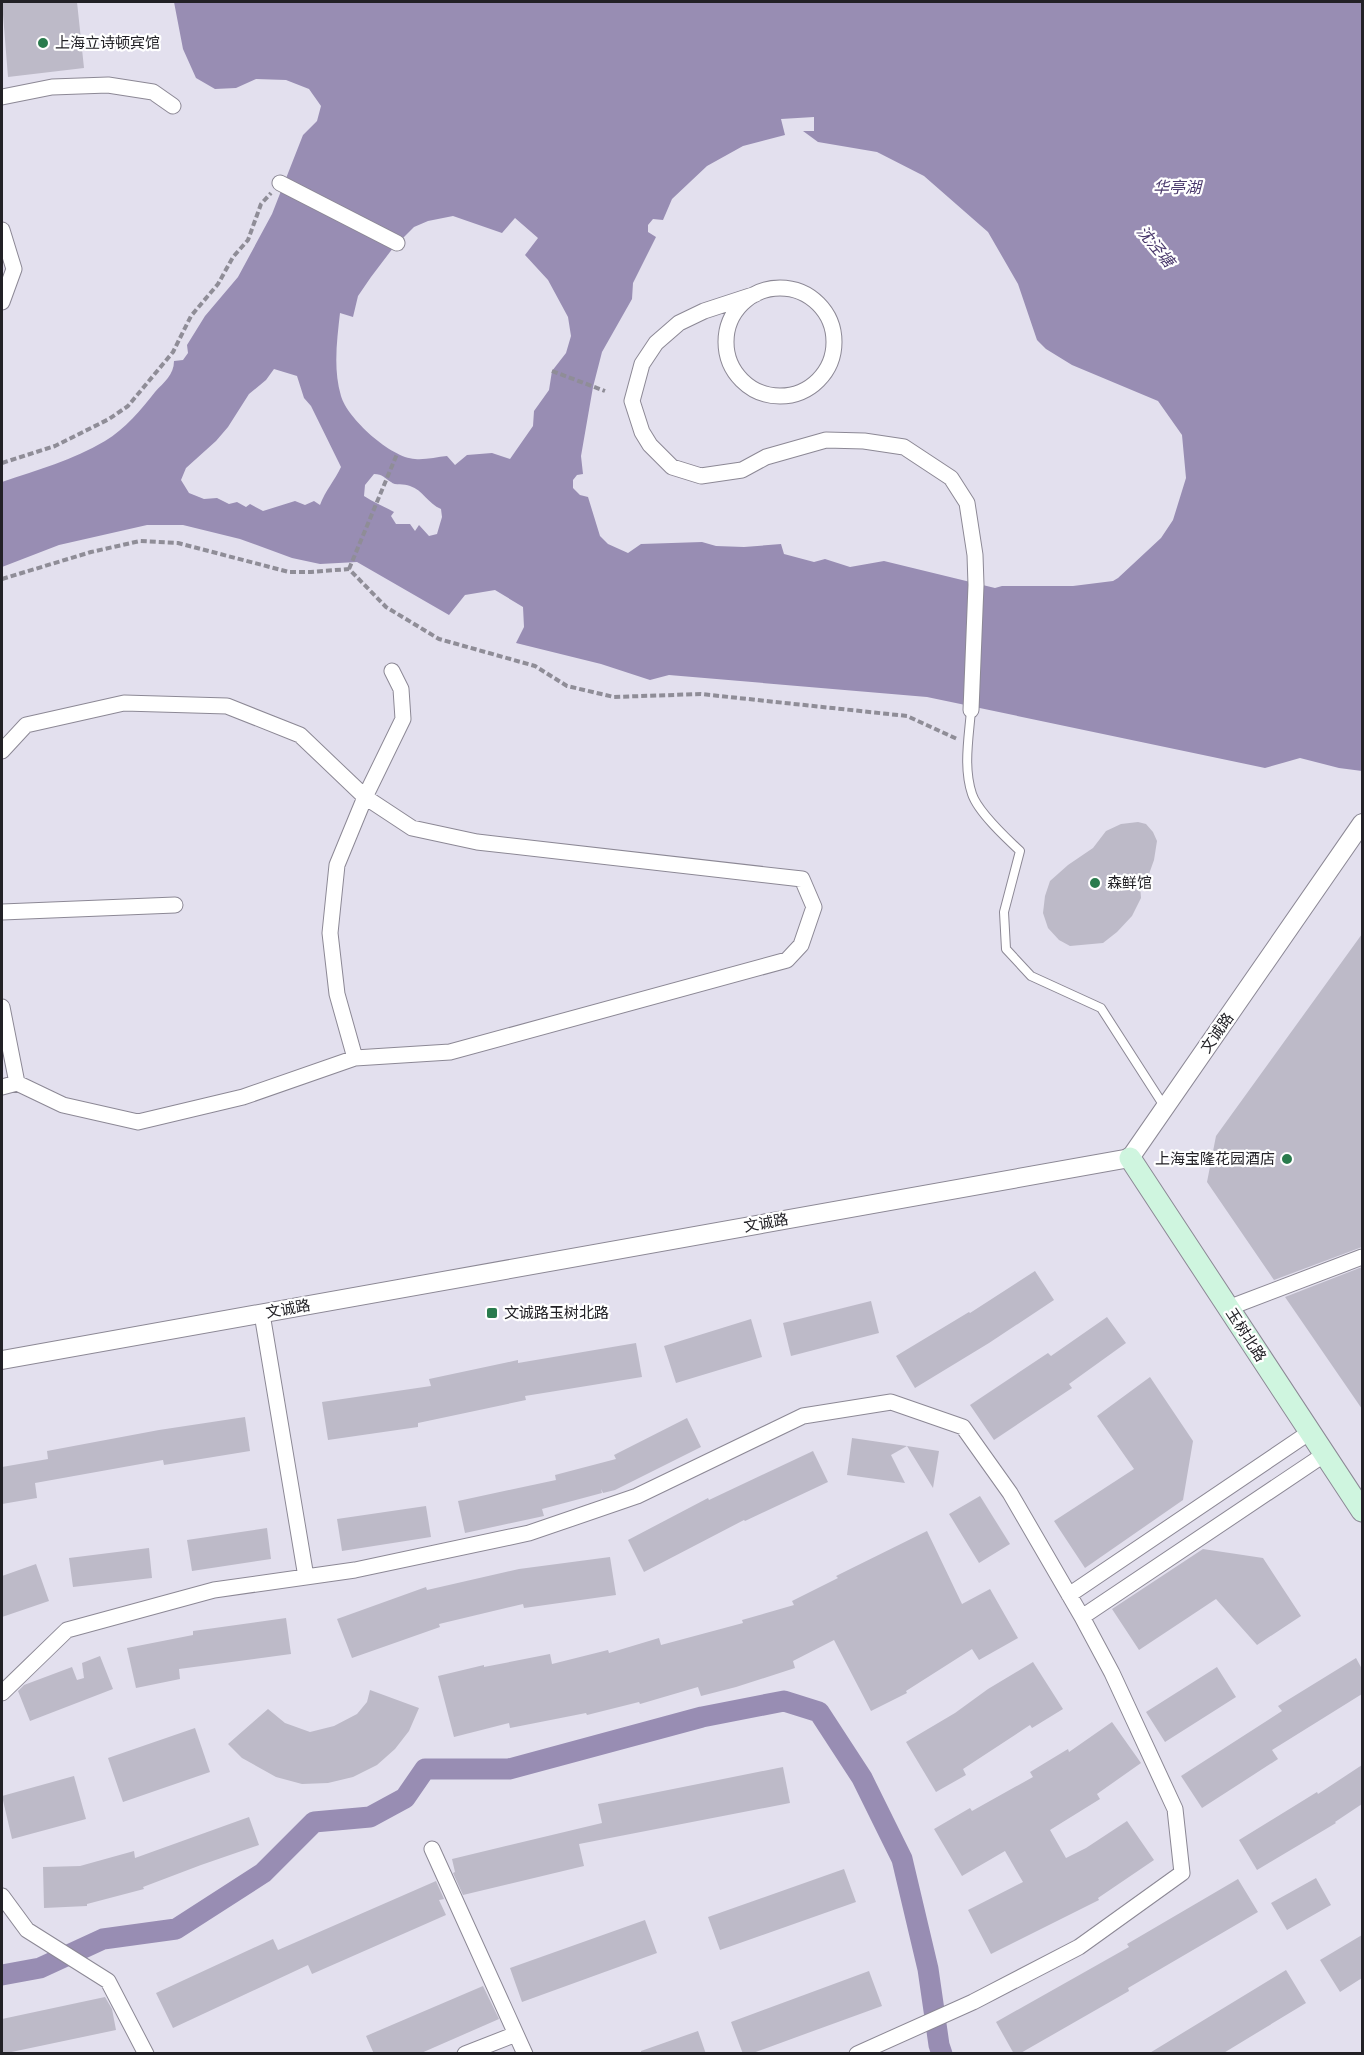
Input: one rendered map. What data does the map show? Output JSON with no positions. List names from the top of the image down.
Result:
{
  "streets": {
    "main road": ["玉树北路"],
    "street": ["文诚路"]
  },
  "crossings": [
    ["文诚路", "玉树北路"]
  ],
  "water": ["华亭湖", "沈泾塘"],
  "places": {
    "other": ["上海立诗顿宾馆", "森鲜馆", "上海宝隆花园酒店"],
    "transit": ["文诚路玉树北路"]
  }
}
